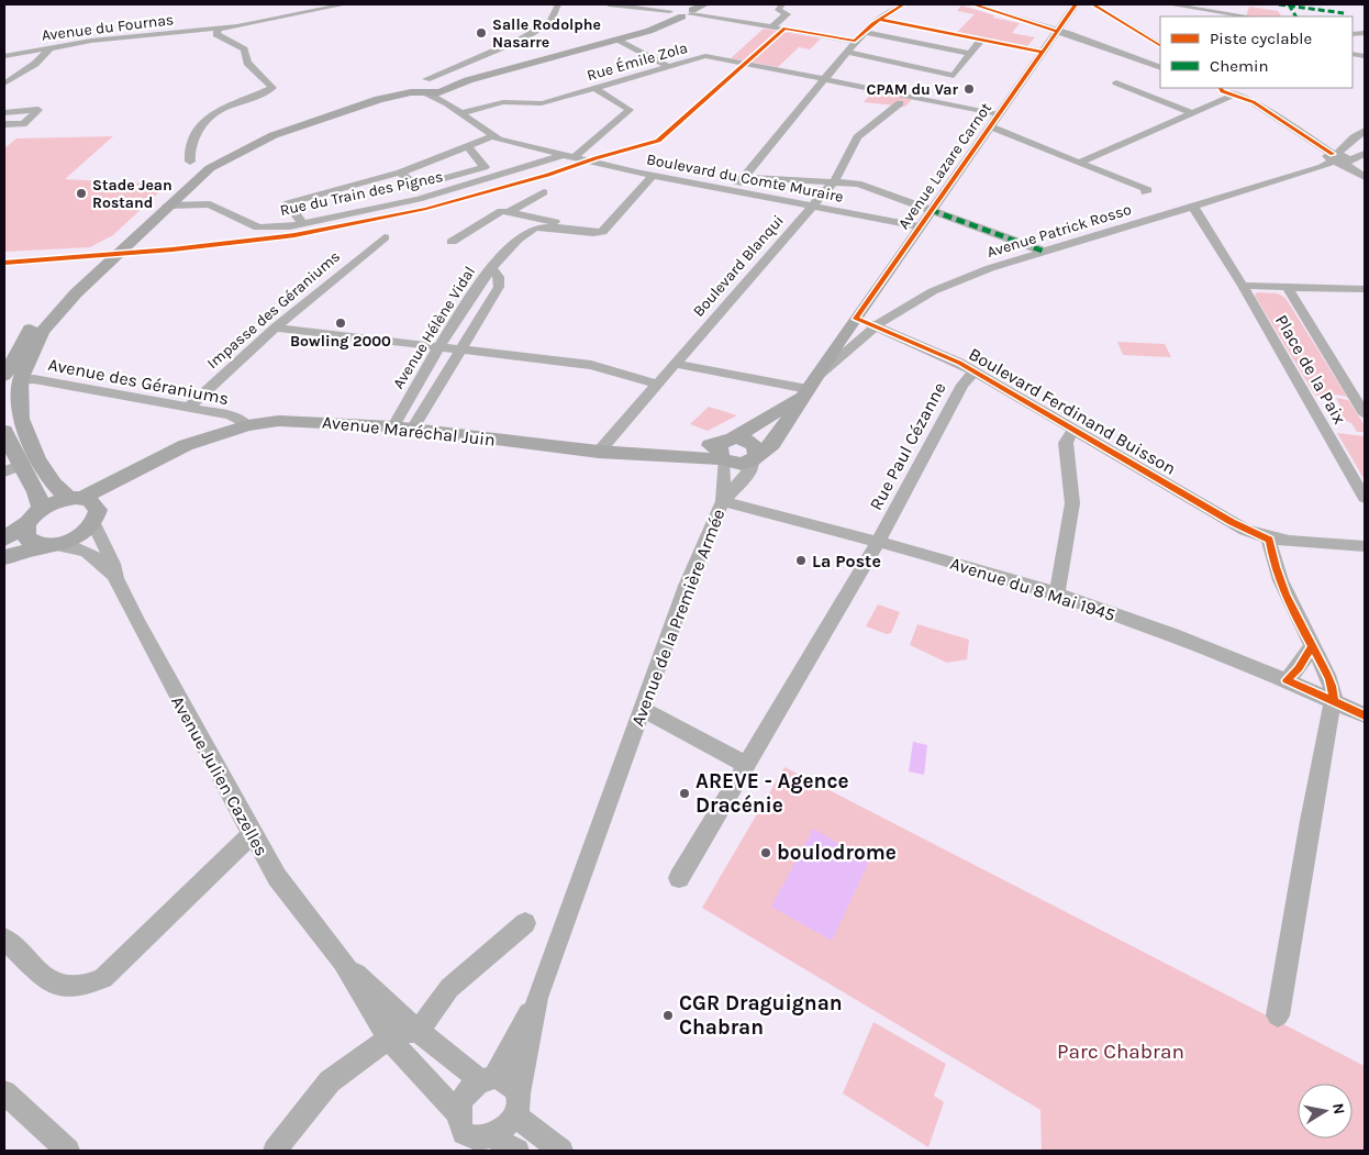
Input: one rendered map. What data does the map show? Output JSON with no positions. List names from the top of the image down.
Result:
{
  "streets": {
    "main road": ["Avenue Lazare Carnot", "Avenue Maréchal Juin"],
    "street": [
      "Avenue du Fournas",
      "Rue Émile Zola",
      "Boulevard du Comte Muraire",
      "Rue du Train des Pignes",
      "Avenue Patrick Rosso",
      "Boulevard Blanqui",
      "Impasse des Géraniums",
      "Avenue Hélène Vidal",
      "Place de la Paix",
      "Avenue des Géraniums",
      "Boulevard Ferdinand Buisson",
      "Rue Paul Cézanne",
      "Avenue du 8 Mai 1945",
      "Avenue de la Première Armée",
      "Avenue Julien Cazelles"
    ]
  },
  "crossings": [
    ["Rue Émile Zola", "Avenue Lazare Carnot"],
    ["Rue Émile Zola", "Boulevard du Comte Muraire"],
    ["Avenue Lazare Carnot", "Boulevard du Comte Muraire"],
    ["Avenue Lazare Carnot", "Avenue Patrick Rosso"],
    ["Avenue Lazare Carnot", "Boulevard Ferdinand Buisson"],
    ["Avenue Lazare Carnot", "Avenue Maréchal Juin"],
    ["Avenue Lazare Carnot", "Avenue de la Première Armée"],
    ["Boulevard du Comte Muraire", "Rue du Train des Pignes"],
    ["Boulevard du Comte Muraire", "Boulevard Blanqui"],
    ["Avenue Patrick Rosso", "Place de la Paix"],
    ["Avenue Patrick Rosso", "Boulevard Ferdinand Buisson"],
    ["Boulevard Blanqui", "Avenue Maréchal Juin"],
    ["Impasse des Géraniums", "Avenue des Géraniums"],
    ["Avenue Hélène Vidal", "Avenue Maréchal Juin"],
    ["Avenue des Géraniums", "Avenue Maréchal Juin"],
    ["Boulevard Ferdinand Buisson", "Rue Paul Cézanne"],
    ["Avenue Maréchal Juin", "Avenue de la Première Armée"],
    ["Avenue Maréchal Juin", "Avenue Julien Cazelles"],
    ["Rue Paul Cézanne", "Avenue du 8 Mai 1945"],
    ["Avenue du 8 Mai 1945", "Avenue de la Première Armée"]
  ],
  "parks": ["Parc Chabran"],
  "places": [
    "Salle Rodolphe Nasarre",
    "CPAM du Var",
    "Stade Jean Rostand",
    "Bowling 2000",
    "La Poste",
    "AREVE - Agence Dracénie",
    "boulodrome",
    "CGR Draguignan Chabran"
  ],
  "legend": ["Piste cyclable", "Chemin"],
  "north": "right"
}
